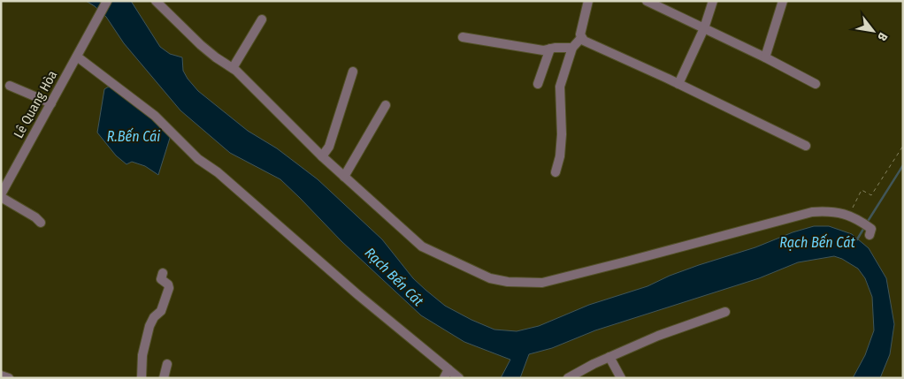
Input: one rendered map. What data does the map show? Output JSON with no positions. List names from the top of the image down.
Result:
{
  "streets": {
    "street": ["Lê Quang Hòa"]
  },
  "water": ["R.Bến Cái", "Rạch Bến Cát"],
  "north": "bottom right"
}
